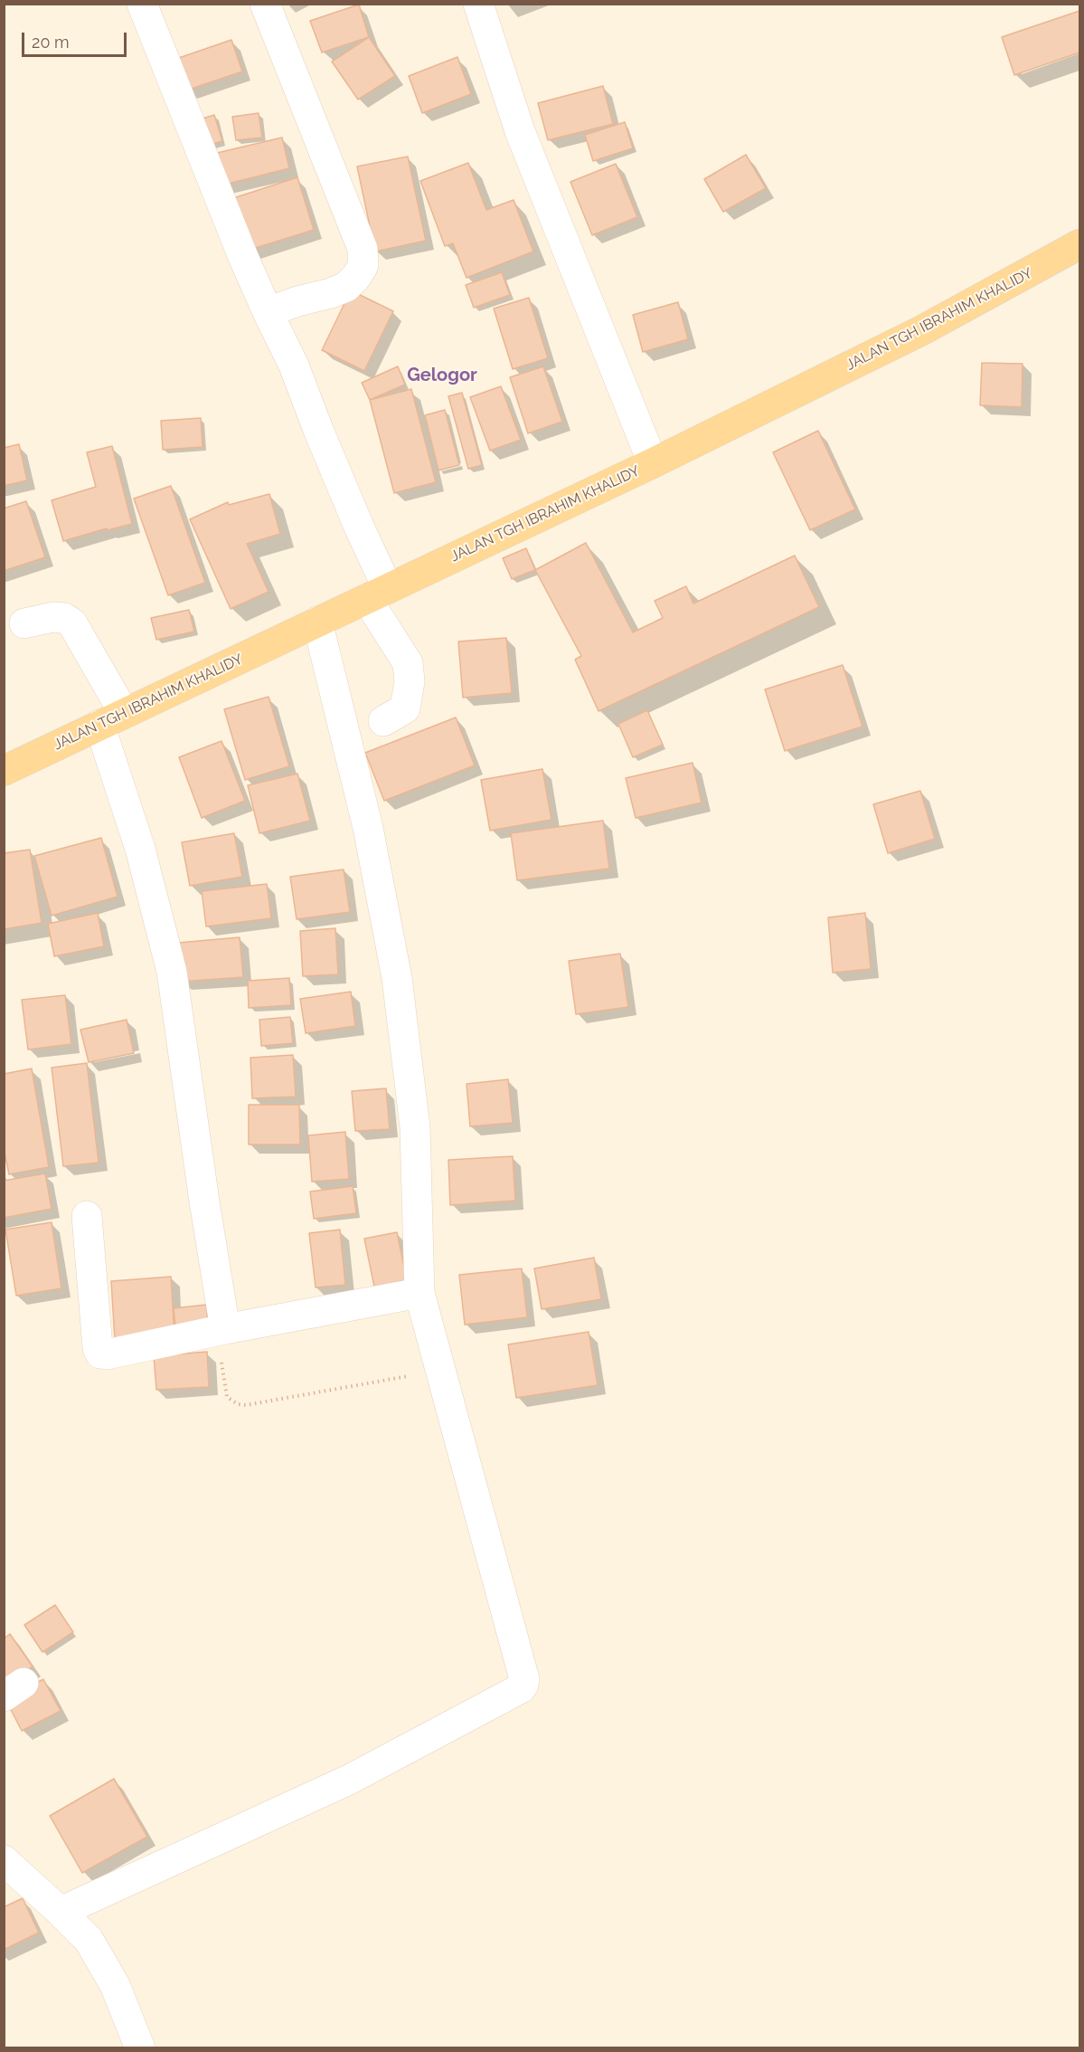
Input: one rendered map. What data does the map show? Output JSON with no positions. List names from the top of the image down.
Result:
{
  "streets": {
    "main road": ["JALAN TGH IBRAHIM KHALIDY"]
  },
  "districts": ["Gelogor"],
  "scale_bar": "20 m"
}
